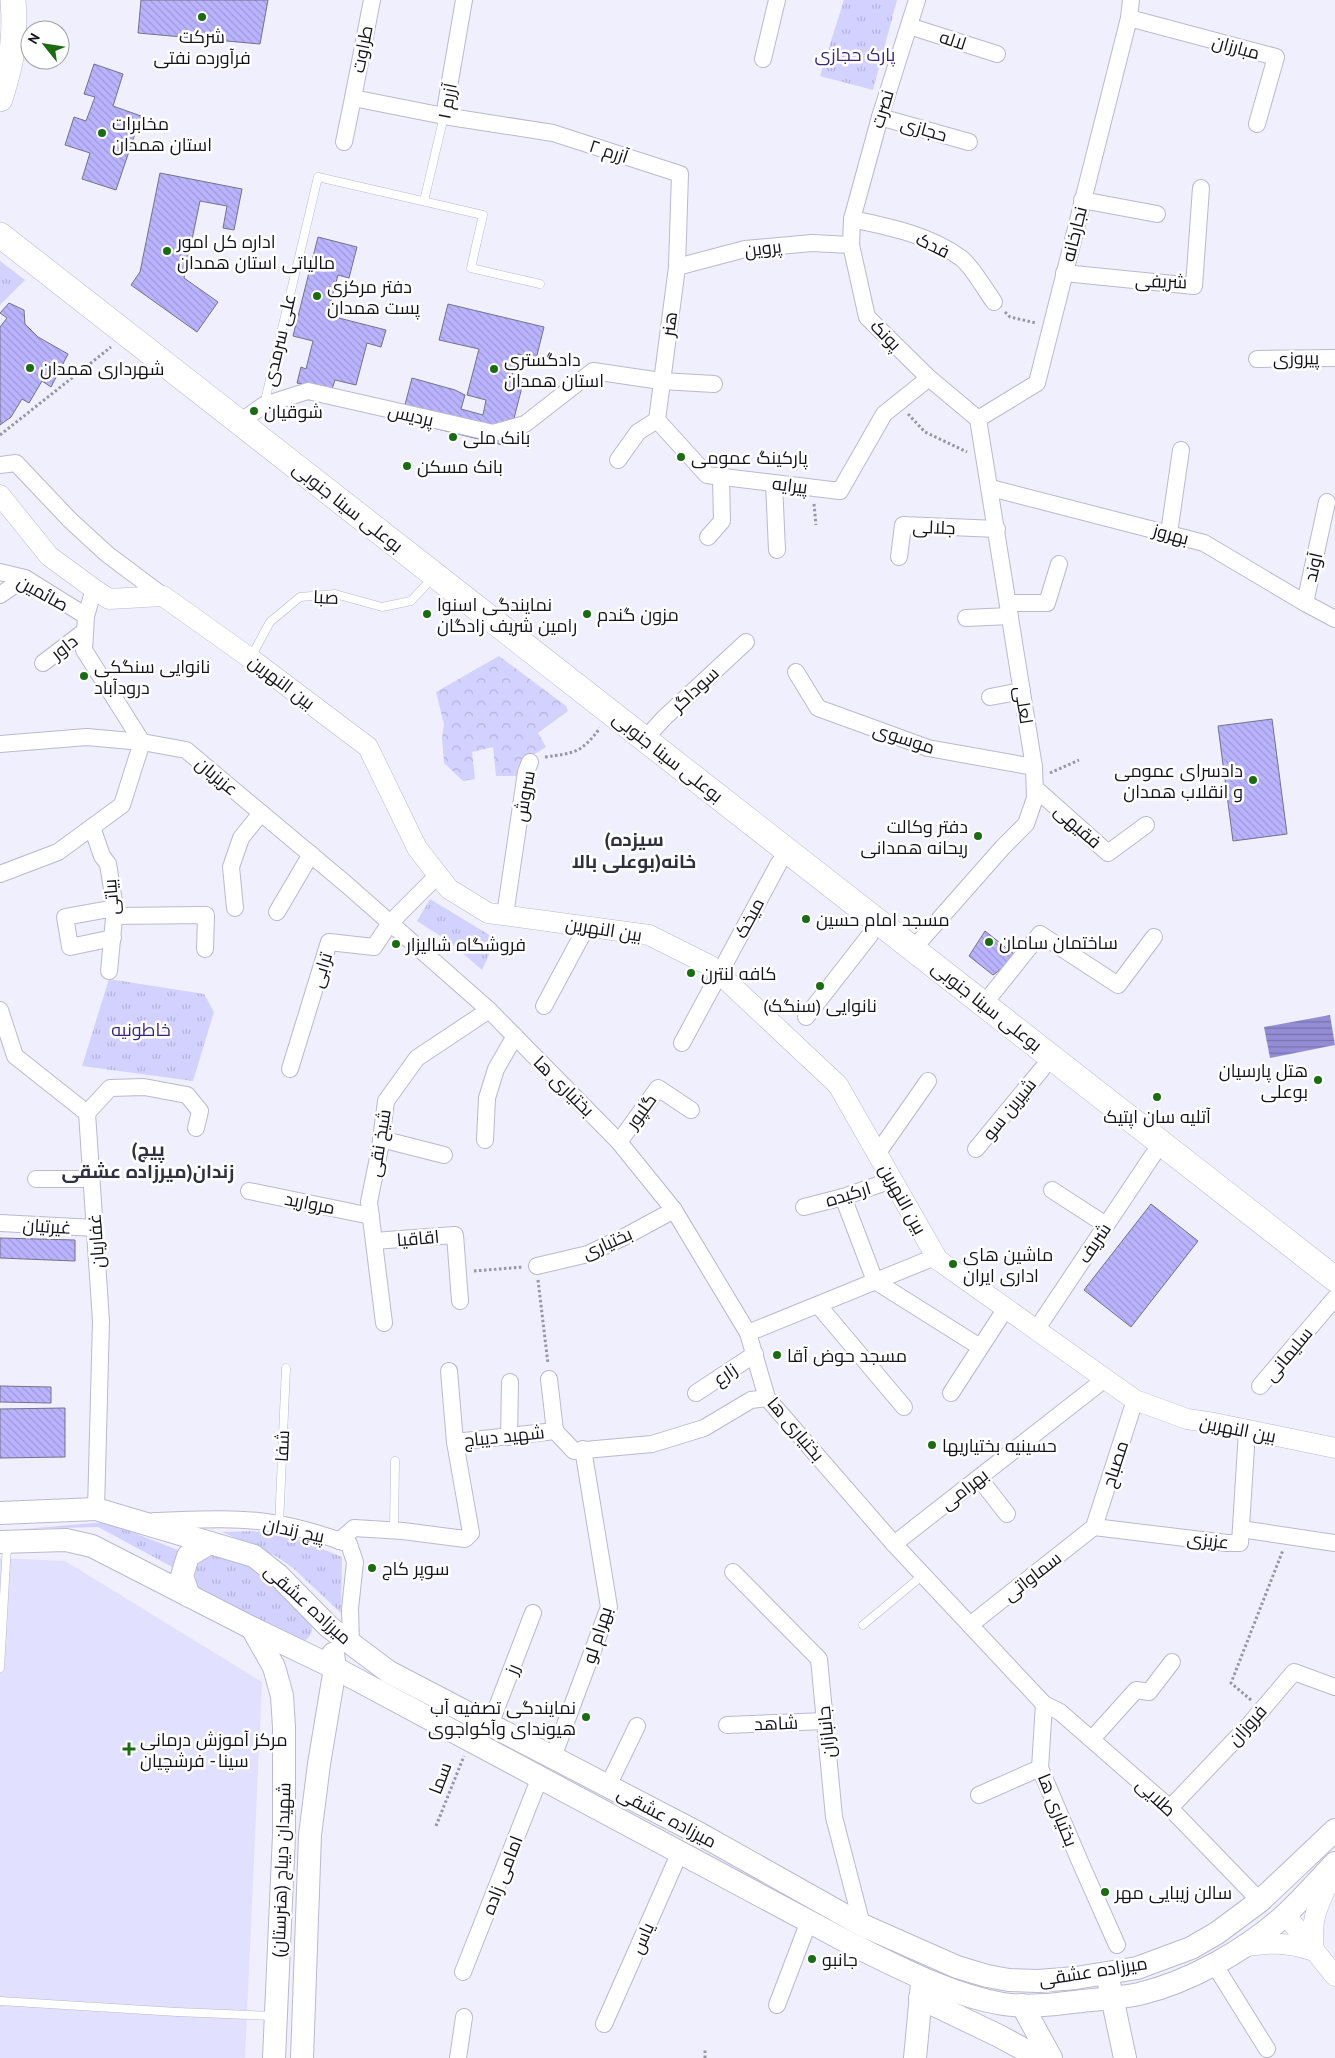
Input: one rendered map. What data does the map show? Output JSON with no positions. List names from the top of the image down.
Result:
{
  "streets": {
    "main road": ["بوعلی سینا جنوبی", "میرزاده عشقی", "شهیدان دیباج (هنرستان)"],
    "street": [
      "لاله",
      "مبارزان",
      "طراوت",
      "آزرم ۱",
      "نصرت",
      "حجازی",
      "آزرم ۲",
      "نجارخانه",
      "فدک",
      "پروین",
      "شریفی",
      "هنر",
      "پونک",
      "پیروزی",
      "پردیس",
      "پیرایه",
      "جلالی",
      "بهروز",
      "آوند",
      "صائمین",
      "داور",
      "بین النهرین",
      "سوداگر",
      "لعلی",
      "موسوی",
      "عزیزیان",
      "سروش",
      "فقیهی",
      "بیاتی",
      "میخک",
      "ترابی",
      "بختیاری ها",
      "شیرین سو",
      "گلپور",
      "شیخ نقی",
      "ارکیده",
      "مروارید",
      "غیرتیان",
      "اقاقیا",
      "غفاریان",
      "بختیاری",
      "شریف",
      "سلیمانی",
      "زارع",
      "شهید دیباج",
      "مصباح",
      "بهرامی",
      "پیچ زندان",
      "عزیزی",
      "سماواتی",
      "بهرام لو",
      "رز",
      "شاهد",
      "فروزان",
      "جانبازان",
      "طلایی",
      "امامی زاده",
      "یاس"
    ],
    "lane": ["علی سرمدی", "صبا", "شفا"],
    "path": ["سما"]
  },
  "crossings": [
    ["لاله", "نصرت"],
    ["مبارزان", "نجارخانه"],
    ["طراوت", "آزرم ۱"],
    ["طراوت", "آزرم ۲"],
    ["آزرم ۱", "آزرم ۲"],
    ["آزرم ۱", "علی سرمدی"],
    ["نصرت", "حجازی"],
    ["نصرت", "فدک"],
    ["نصرت", "پونک"],
    ["آزرم ۲", "پروین"],
    ["آزرم ۲", "هنر"],
    ["نجارخانه", "شریفی"],
    ["نجارخانه", "پونک"],
    ["نجارخانه", "لعلی"],
    ["فدک", "پونک"],
    ["پروین", "هنر"],
    ["پروین", "پونک"],
    ["هنر", "پردیس"],
    ["پونک", "پیرایه"],
    ["پونک", "لعلی"],
    ["علی سرمدی", "پردیس"],
    ["پردیس", "بوعلی سینا جنوبی"],
    ["بوعلی سینا جنوبی", "صبا"],
    ["بوعلی سینا جنوبی", "سوداگر"],
    ["بوعلی سینا جنوبی", "لعلی"],
    ["بوعلی سینا جنوبی", "سروش"],
    ["بوعلی سینا جنوبی", "میخک"],
    ["بوعلی سینا جنوبی", "شیرین سو"],
    ["بوعلی سینا جنوبی", "شریف"],
    ["بوعلی سینا جنوبی", "سلیمانی"],
    ["جلالی", "لعلی"],
    ["بهروز", "آوند"],
    ["بهروز", "لعلی"],
    ["صائمین", "داور"],
    ["صبا", "بین النهرین"],
    ["بین النهرین", "سروش"],
    ["بین النهرین", "میخک"],
    ["بین النهرین", "ارکیده"],
    ["بین النهرین", "شریف"],
    ["بین النهرین", "مصباح"],
    ["بین النهرین", "بهرامی"],
    ["بین النهرین", "عزیزی"],
    ["لعلی", "موسوی"],
    ["لعلی", "فقیهی"],
    ["موسوی", "فقیهی"],
    ["عزیزیان", "ترابی"],
    ["عزیزیان", "بختیاری ها"],
    ["ترابی", "بختیاری ها"],
    ["بختیاری ها", "گلپور"],
    ["بختیاری ها", "شیخ نقی"],
    ["بختیاری ها", "بختیاری"],
    ["بختیاری ها", "زارع"],
    ["بختیاری ها", "شهید دیباج"],
    ["بختیاری ها", "بهرامی"],
    ["بختیاری ها", "سماواتی"],
    ["بختیاری ها", "طلایی"],
    ["شیخ نقی", "مروارید"],
    ["شیخ نقی", "اقاقیا"],
    ["غیرتیان", "غفاریان"],
    ["غفاریان", "میرزاده عشقی"],
    ["شهید دیباج", "پیچ زندان"],
    ["شهید دیباج", "بهرام لو"],
    ["شفا", "پیچ زندان"],
    ["مصباح", "عزیزی"],
    ["مصباح", "سماواتی"],
    ["پیچ زندان", "میرزاده عشقی"],
    ["عزیزی", "سماواتی"],
    ["میرزاده عشقی", "بهرام لو"],
    ["میرزاده عشقی", "رز"],
    ["میرزاده عشقی", "جانبازان"],
    ["میرزاده عشقی", "سما"],
    ["میرزاده عشقی", "طلایی"],
    ["میرزاده عشقی", "شهیدان دیباج (هنرستان)"],
    ["میرزاده عشقی", "امامی زاده"],
    ["میرزاده عشقی", "یاس"],
    ["شاهد", "جانبازان"],
    ["فروزان", "طلایی"]
  ],
  "districts": ["(سیزده خانه(بوعلی بالا", "(پیچ زندان(میرزاده عشقی"],
  "parks": ["پارک حجازی", "خاطونیه"],
  "places": {
    "other": [
      "شرکت فرآورده نفتی",
      "مخابرات استان همدان",
      "اداره کل امور مالیاتی استان همدان",
      "دفتر مرکزی پست همدان",
      "شهرداری همدان",
      "دادگستری استان همدان",
      "شوقیان",
      "بانک ملی",
      "پارکینگ عمومی",
      "بانک مسکن",
      "نمایندگی اسنوا رامین شریف زادگان",
      "مزون گندم",
      "نانوایی سنگکی درودآباد",
      "دادسرای عمومی و انقلاب همدان",
      "دفتر وکالت ریحانه همدانی",
      "مسجد امام حسین",
      "ساختمان سامان",
      "فروشگاه شالیزار",
      "کافه لنترن",
      "نانوایی (سنگک)",
      "هتل پارسیان بوعلی",
      "آتلیه سان اپتیک",
      "ماشین های اداری ایران",
      "مسجد حوض آقا",
      "حسینیه بختیاریها",
      "سوپر کاج",
      "نمایندگی تصفیه آب هیوندای وآکواجوی",
      "سالن زیبایی مهر",
      "جانبو"
    ],
    "health": ["مرکز آموزش درمانی سینا - فرشچیان"]
  },
  "north": "top left"
}
